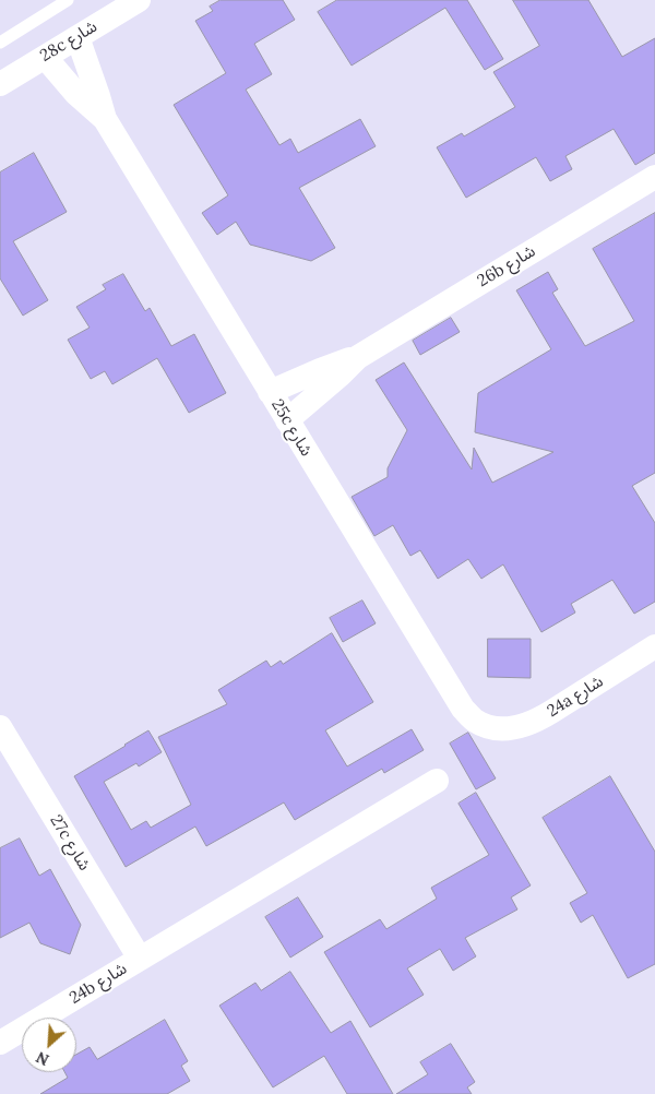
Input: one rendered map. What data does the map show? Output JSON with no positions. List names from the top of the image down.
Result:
{
  "streets": {
    "street": [
      "28c شارع",
      "26b شارع",
      "25c شارع",
      "24a شارع",
      "27c شارع",
      "24b شارع"
    ]
  },
  "crossings": [
    ["28c شارع", "25c شارع"],
    ["26b شارع", "25c شارع"],
    ["25c شارع", "24a شارع"],
    ["27c شارع", "24b شارع"]
  ],
  "north": "bottom left"
}
